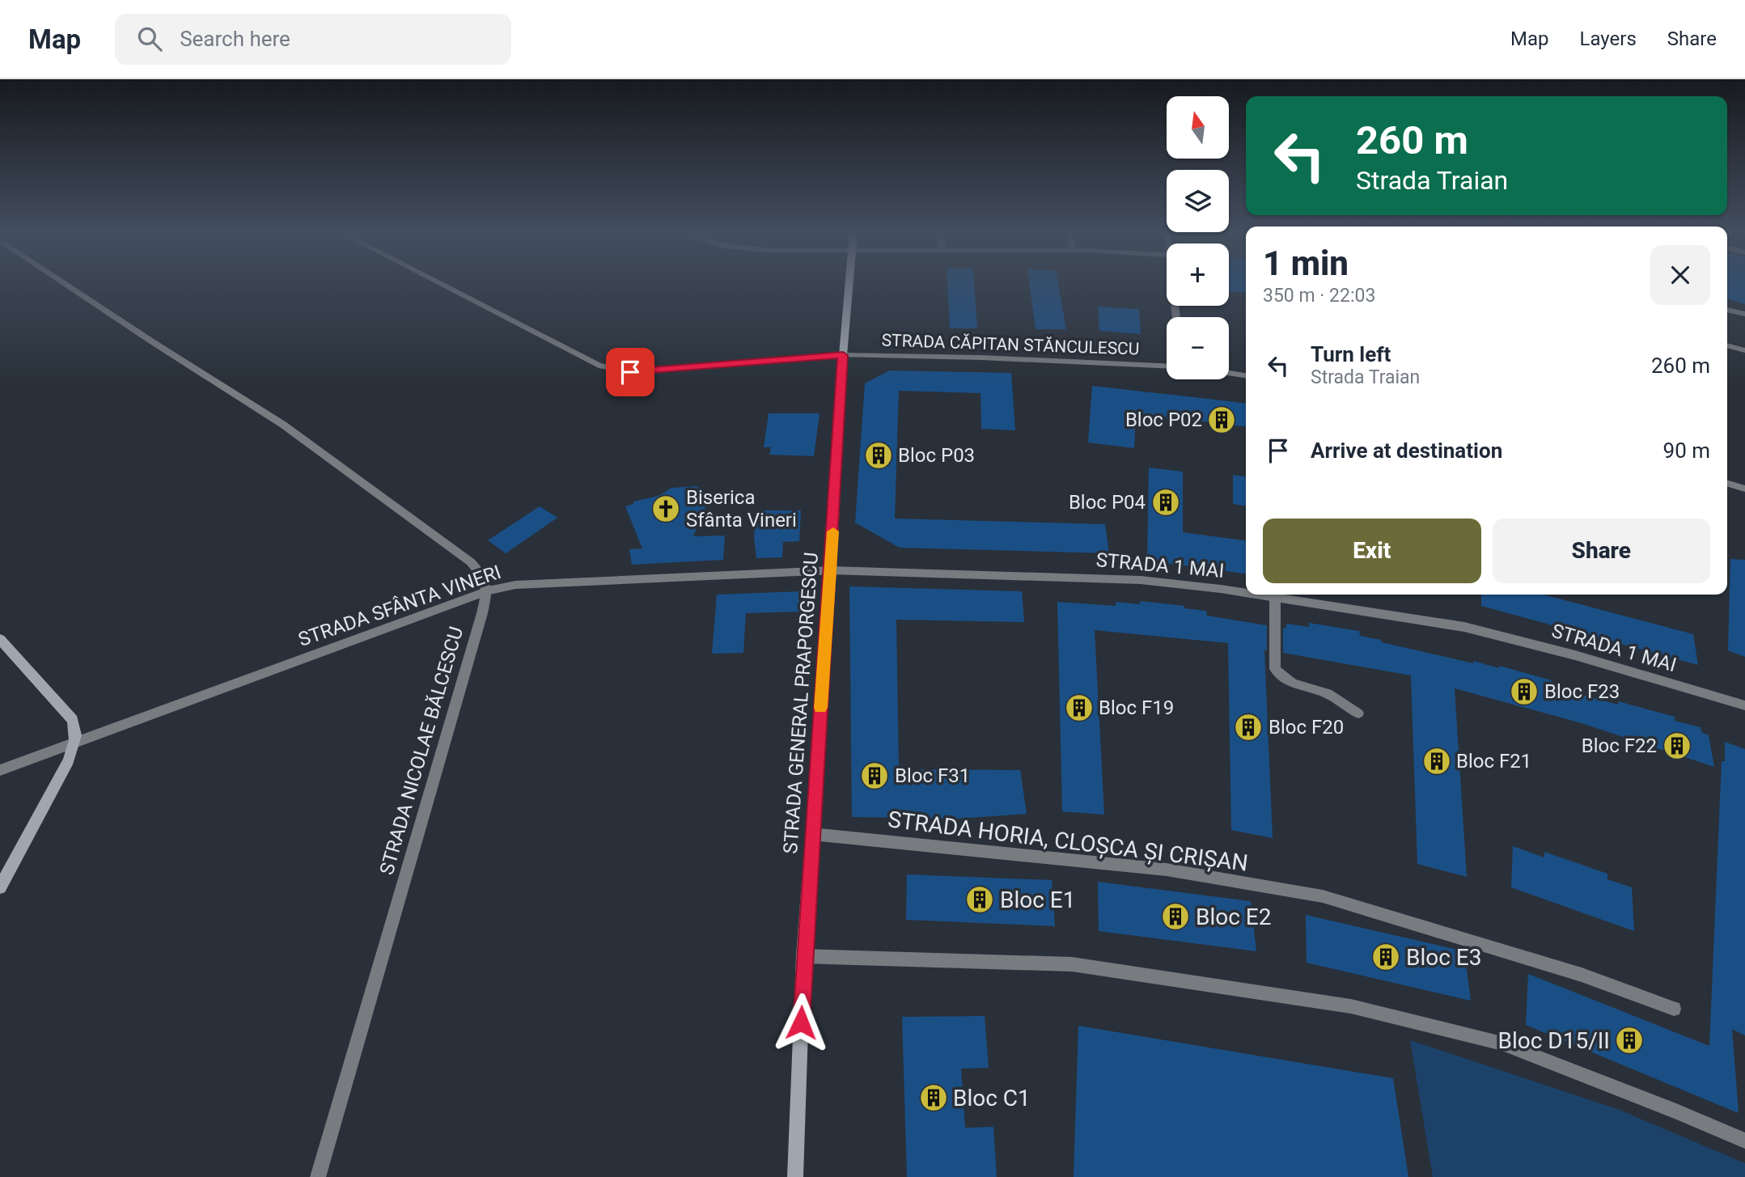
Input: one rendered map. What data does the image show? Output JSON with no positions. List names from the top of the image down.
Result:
{
  "streets": {
    "main road": ["STRADA GENERAL PRAPORGESCU"],
    "street": [
      "STRADA CĂPITAN STĂNCULESCU",
      "STRADA 1 MAI",
      "STRADA SFÂNTA VINERI",
      "STRADA NICOLAE BĂLCESCU",
      "STRADA HORIA, CLOȘCA ȘI CRIȘAN"
    ]
  },
  "crossings": [
    ["STRADA CĂPITAN STĂNCULESCU", "STRADA GENERAL PRAPORGESCU"],
    ["STRADA 1 MAI", "STRADA SFÂNTA VINERI"],
    ["STRADA 1 MAI", "STRADA GENERAL PRAPORGESCU"],
    ["STRADA SFÂNTA VINERI", "STRADA GENERAL PRAPORGESCU"],
    ["STRADA SFÂNTA VINERI", "STRADA NICOLAE BĂLCESCU"],
    ["STRADA GENERAL PRAPORGESCU", "STRADA HORIA, CLOȘCA ȘI CRIȘAN"]
  ],
  "places": {
    "building": [
      "Bloc P02",
      "Bloc P03",
      "Bloc P04",
      "Bloc F23",
      "Bloc F19",
      "Bloc F20",
      "Bloc F22",
      "Bloc F21",
      "Bloc F31",
      "Bloc E1",
      "Bloc E2",
      "Bloc E3",
      "Bloc D15/II",
      "Bloc C1"
    ],
    "church": ["Biserica Sfânta Vineri"]
  },
  "north": "top",
  "page": {
    "header": "Map",
    "search": "Search here",
    "nav": ["Map", "Layers", "Share"],
    "map_buttons": ["+", "−"],
    "turn": ["260 m", "Strada Traian"],
    "heading": ["1 min", "350 m · 22:03"],
    "list": [
      {
        "name": "Turn left",
        "note": "Strada Traian",
        "value": "260 m"
      },
      {
        "name": "Arrive at destination",
        "value": "90 m"
      }
    ],
    "buttons": ["Exit", "Share"]
  }
}
